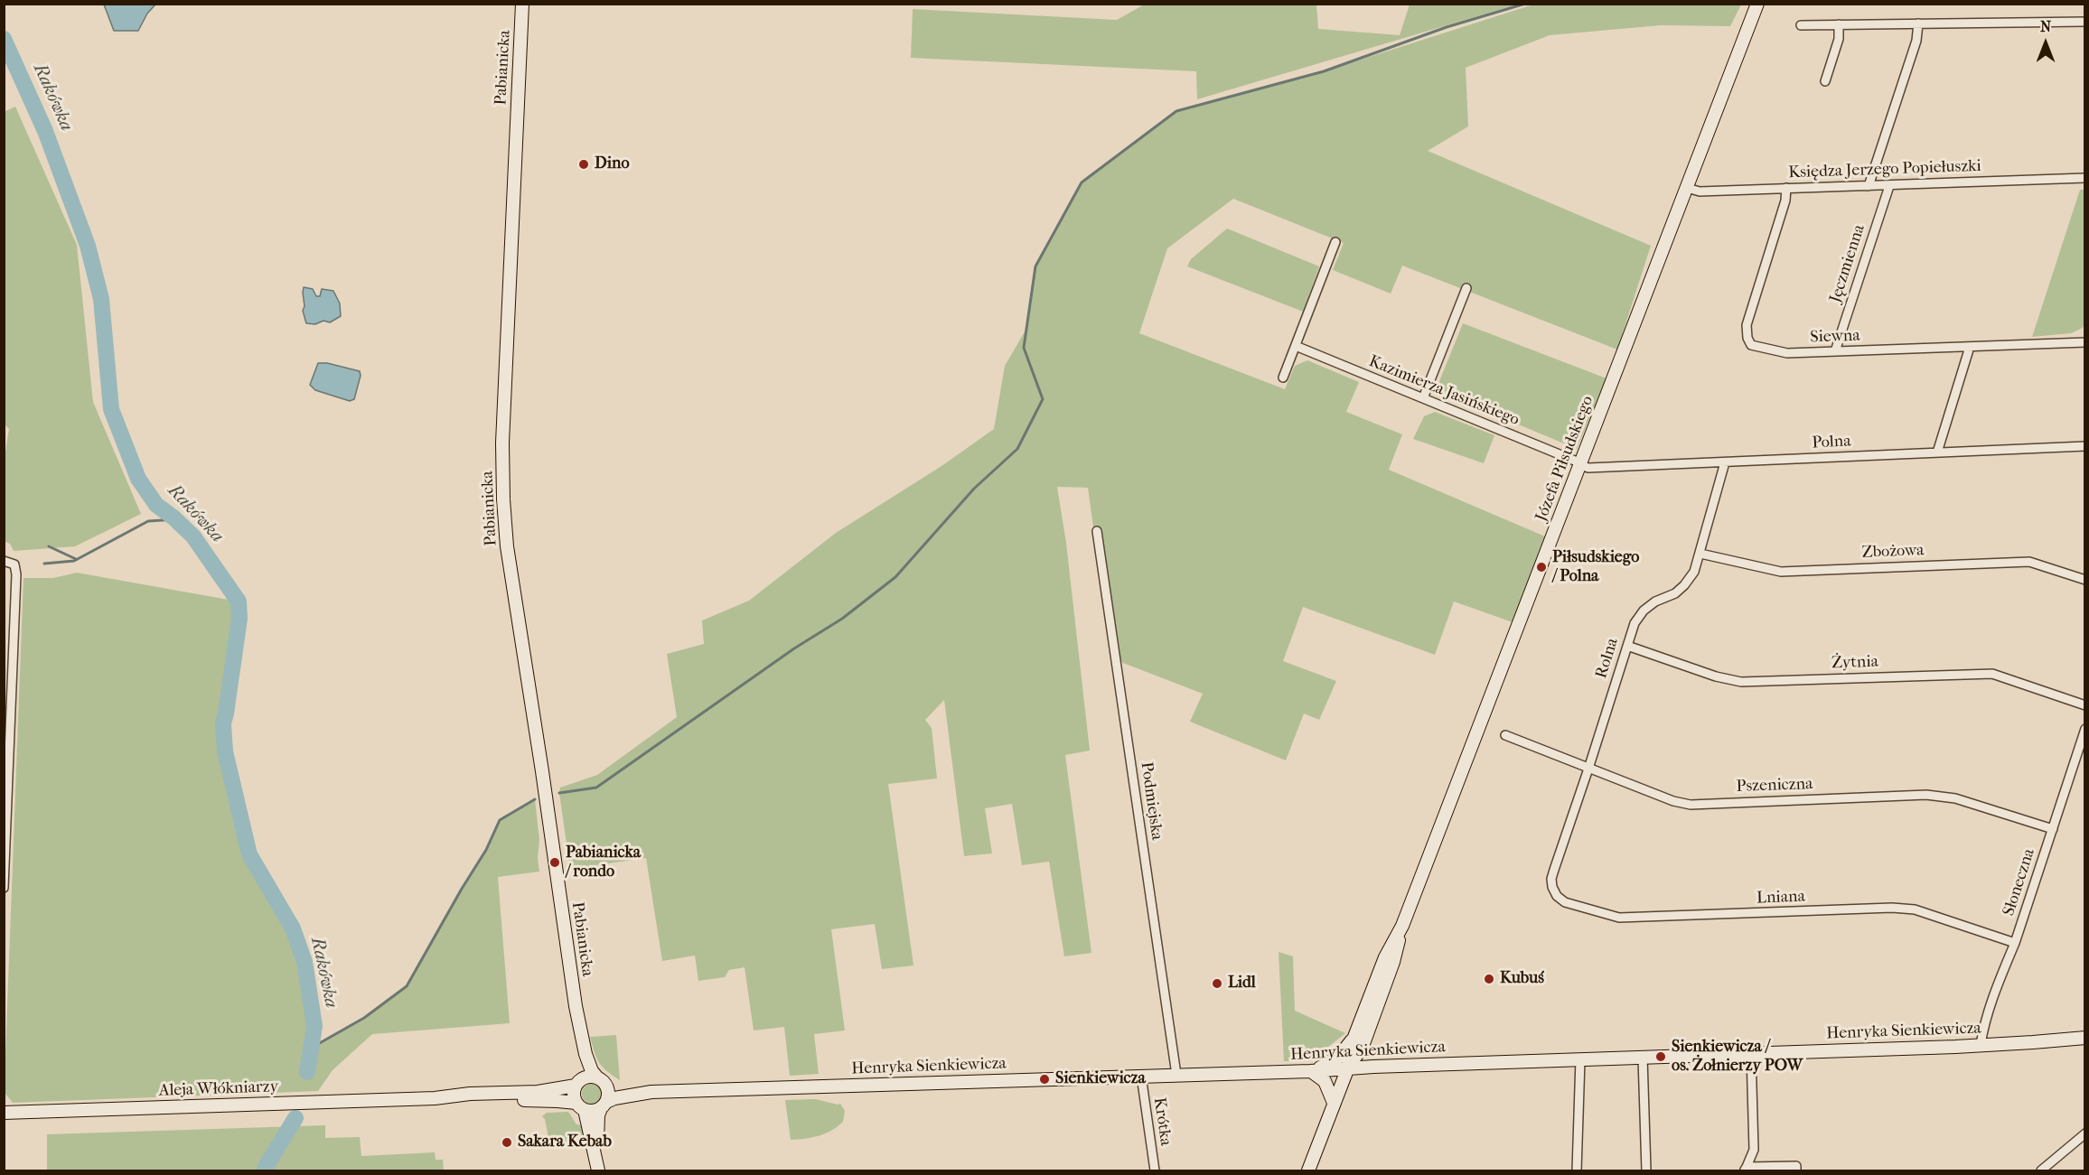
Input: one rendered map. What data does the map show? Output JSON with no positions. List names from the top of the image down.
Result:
{
  "streets": {
    "main road": [
      "Pabianicka",
      "Józefa Piłsudskiego",
      "Henryka Sienkiewicza",
      "Aleja Włókniarzy"
    ],
    "street": [
      "Księdza Jerzego Popiełuszki",
      "Jęczmienna",
      "Siewna",
      "Kazimierza Jasińskiego",
      "Polna",
      "Zbożowa",
      "Rolna",
      "Żytnia",
      "Pszeniczna",
      "Podmiejska",
      "Słoneczna",
      "Lniana",
      "Krótka"
    ]
  },
  "crossings": [
    ["Pabianicka", "Henryka Sienkiewicza"],
    ["Pabianicka", "Aleja Włókniarzy"],
    ["Księdza Jerzego Popiełuszki", "Jęczmienna"],
    ["Księdza Jerzego Popiełuszki", "Siewna"],
    ["Księdza Jerzego Popiełuszki", "Józefa Piłsudskiego"],
    ["Jęczmienna", "Siewna"],
    ["Kazimierza Jasińskiego", "Polna"],
    ["Kazimierza Jasińskiego", "Józefa Piłsudskiego"],
    ["Polna", "Józefa Piłsudskiego"],
    ["Polna", "Rolna"],
    ["Józefa Piłsudskiego", "Henryka Sienkiewicza"],
    ["Zbożowa", "Rolna"],
    ["Rolna", "Żytnia"],
    ["Rolna", "Pszeniczna"],
    ["Rolna", "Lniana"],
    ["Pszeniczna", "Słoneczna"],
    ["Podmiejska", "Henryka Sienkiewicza"],
    ["Słoneczna", "Lniana"],
    ["Słoneczna", "Henryka Sienkiewicza"],
    ["Henryka Sienkiewicza", "Aleja Włókniarzy"],
    ["Henryka Sienkiewicza", "Krótka"]
  ],
  "water": ["Rakówka"],
  "places": [
    "Dino",
    "Piłsudskiego / Polna",
    "Pabianicka / rondo",
    "Kubuś",
    "Lidl",
    "Sienkiewicza / os. Żołnierzy POW",
    "Sienkiewicza",
    "Sakara Kebab"
  ],
  "north": "top"
}
